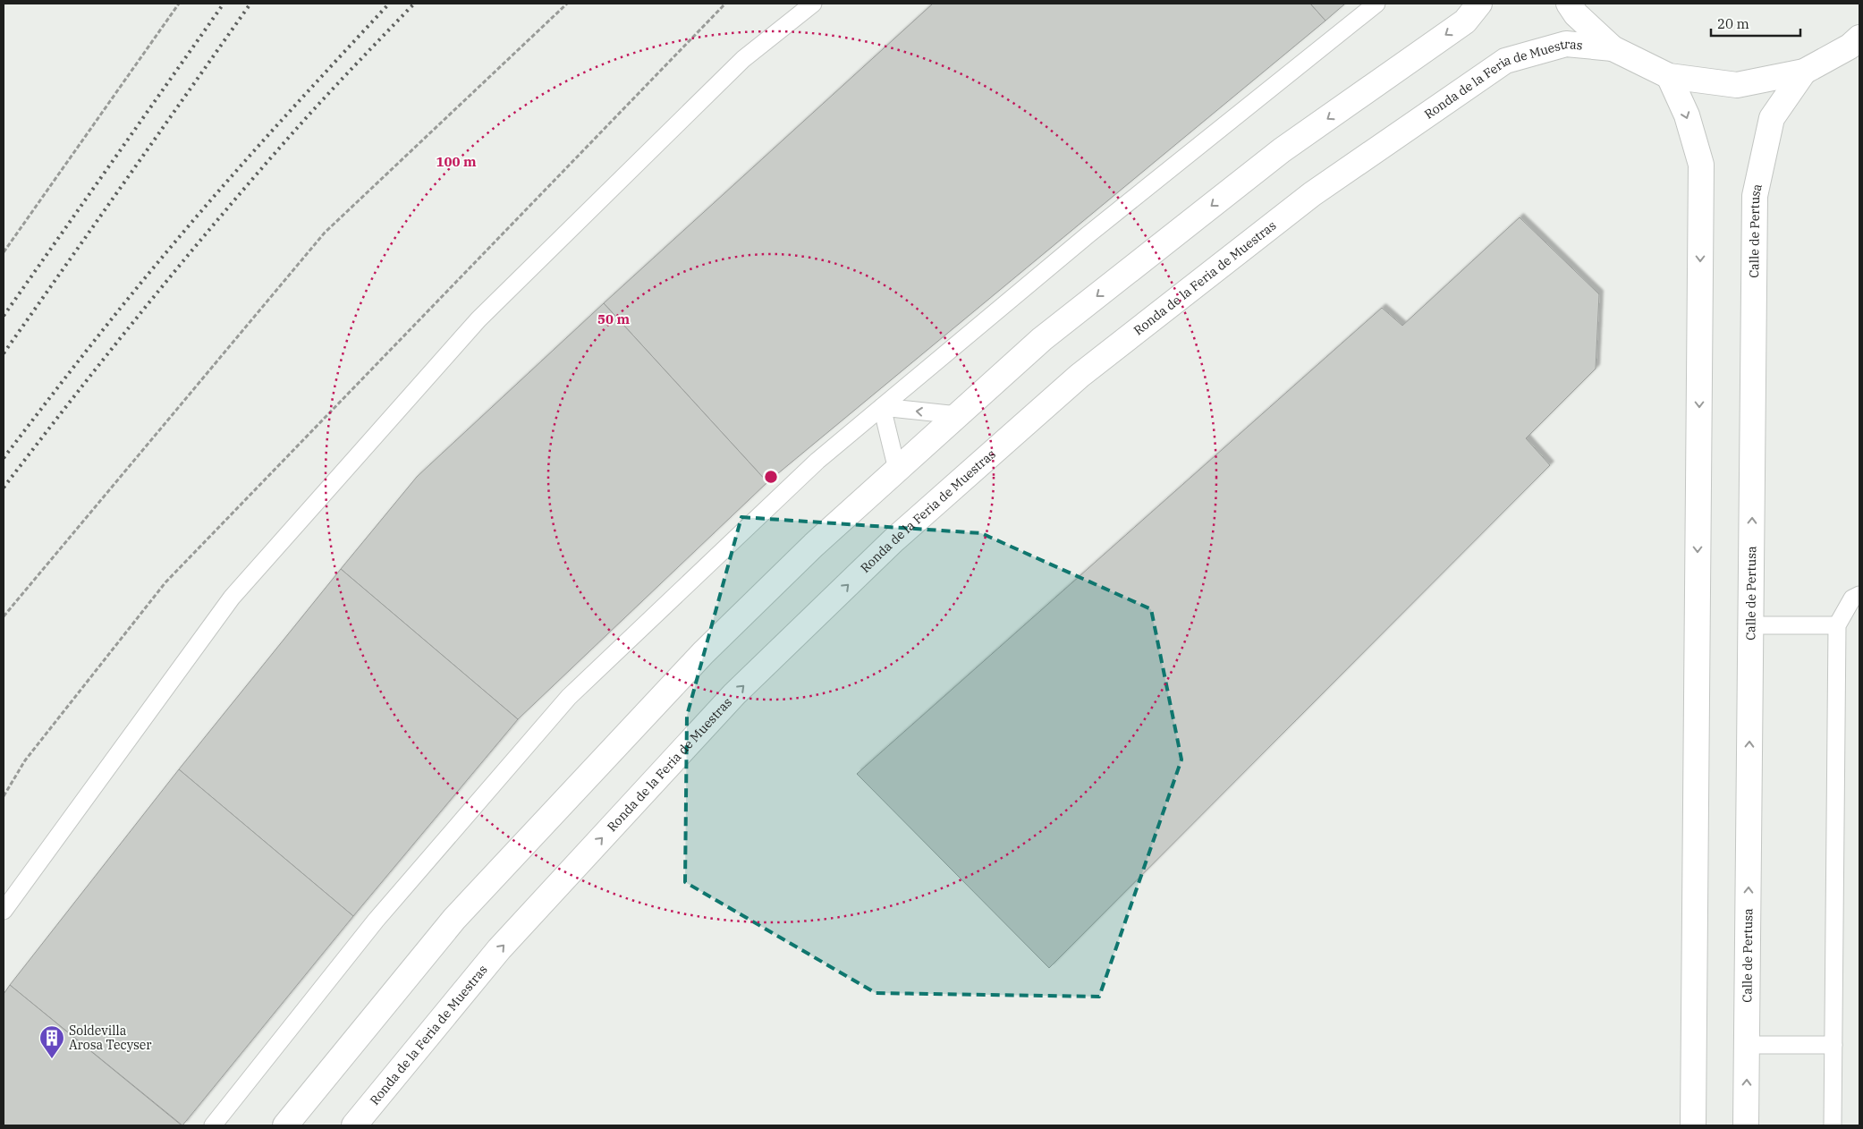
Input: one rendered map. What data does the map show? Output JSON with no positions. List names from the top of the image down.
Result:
{
  "streets": {
    "street": ["Ronda de la Feria de Muestras", "Calle de Pertusa"]
  },
  "crossings": [
    ["Ronda de la Feria de Muestras", "Calle de Pertusa"]
  ],
  "places": {
    "building": ["Soldevilla Arosa Tecyser"]
  },
  "scale_bar": "20 m",
  "rings": ["100 m", "50 m"]
}
